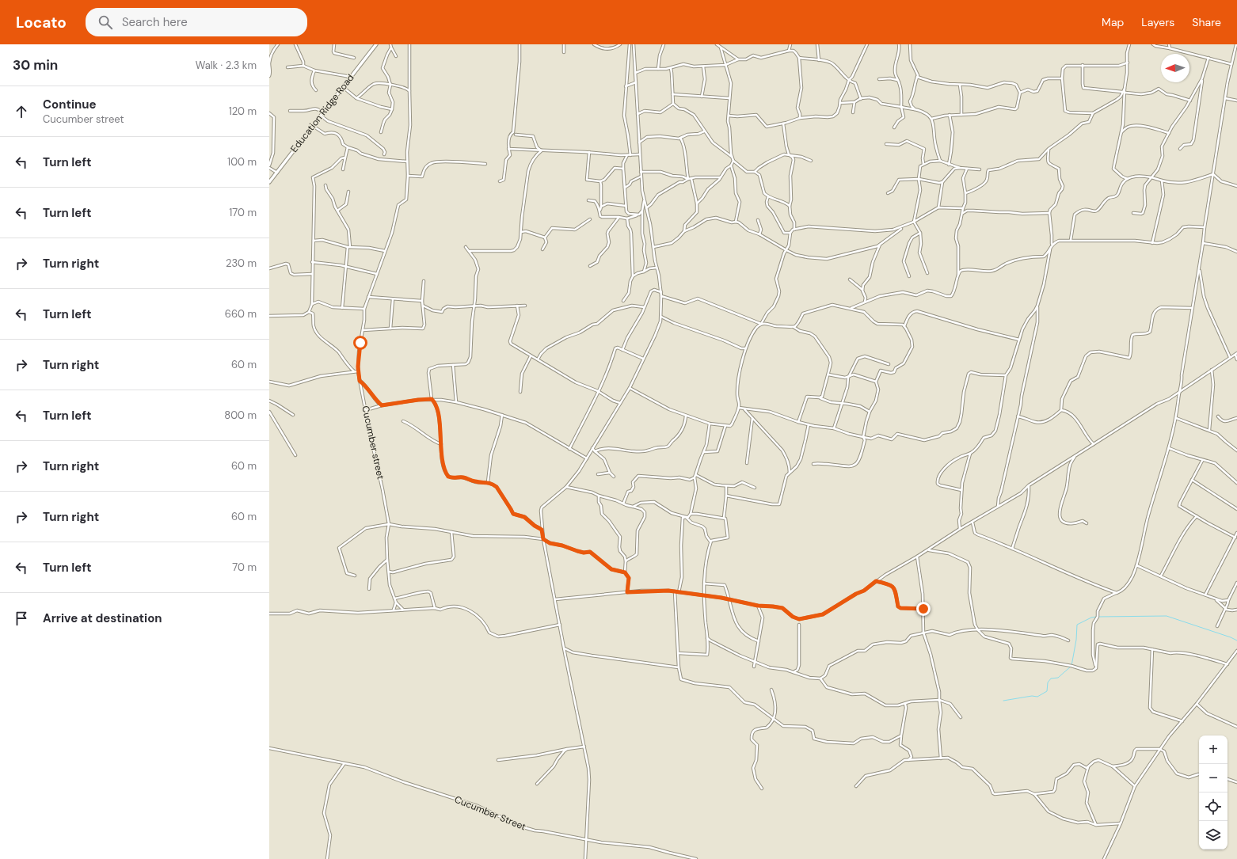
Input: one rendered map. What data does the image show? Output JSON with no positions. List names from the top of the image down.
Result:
{
  "streets": {
    "main road": ["Education Ridge Road"],
    "street": ["Cucumber street", "Cucumber Street"]
  },
  "north": "left",
  "page": {
    "header": "Locato",
    "search": "Search here",
    "nav": ["Map", "Layers", "Share"],
    "heading": ["30 min", "Walk · 2.3 km"],
    "list": [
      ["Continue", "Cucumber street", "120 m"],
      ["Turn left", "100 m"],
      ["Turn left", "170 m"],
      ["Turn right", "230 m"],
      ["Turn left", "660 m"],
      ["Turn right", "60 m"],
      ["Turn left", "800 m"],
      ["Turn right", "60 m"],
      ["Turn right", "60 m"],
      ["Turn left", "70 m"],
      "Arrive at destination"
    ],
    "map_buttons": ["+", "−"]
  }
}
